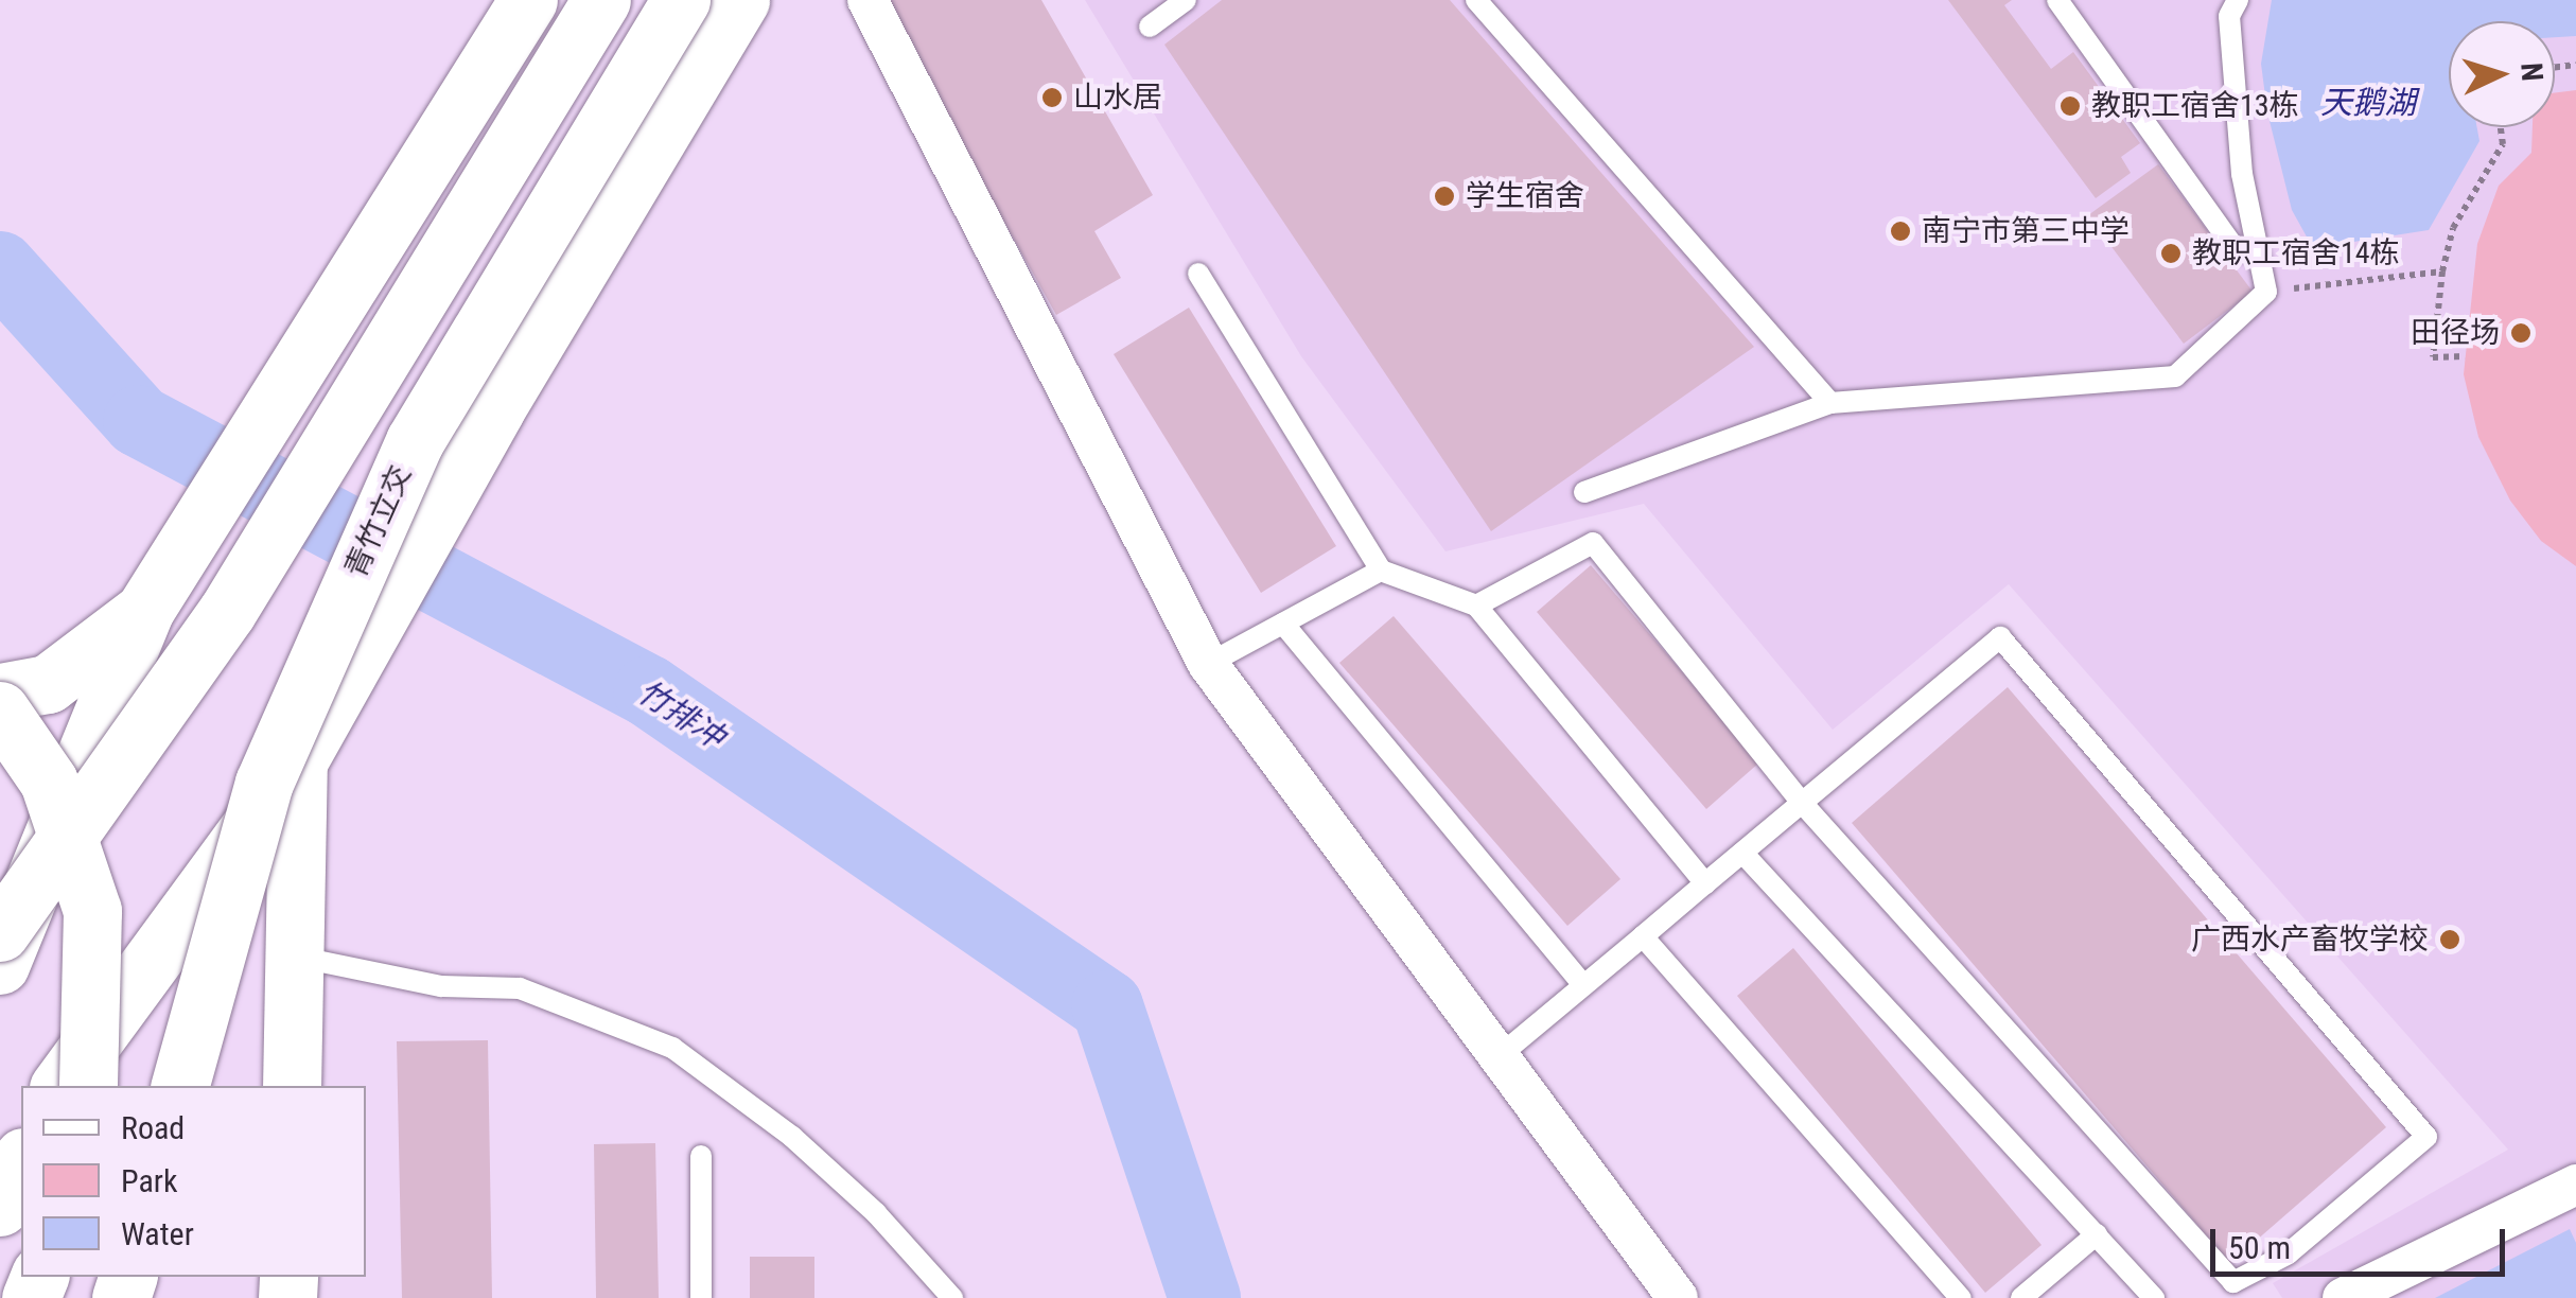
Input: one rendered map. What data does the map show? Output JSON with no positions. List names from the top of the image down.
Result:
{
  "streets": {
    "main road": ["青竹立交"]
  },
  "water": ["天鹅湖", "竹排冲"],
  "places": [
    "山水居",
    "教职工宿舍13栋",
    "学生宿舍",
    "南宁市第三中学",
    "教职工宿舍14栋",
    "田径场",
    "广西水产畜牧学校"
  ],
  "legend": ["Road", "Park", "Water"],
  "scale_bar": "50 m",
  "north": "right"
}
